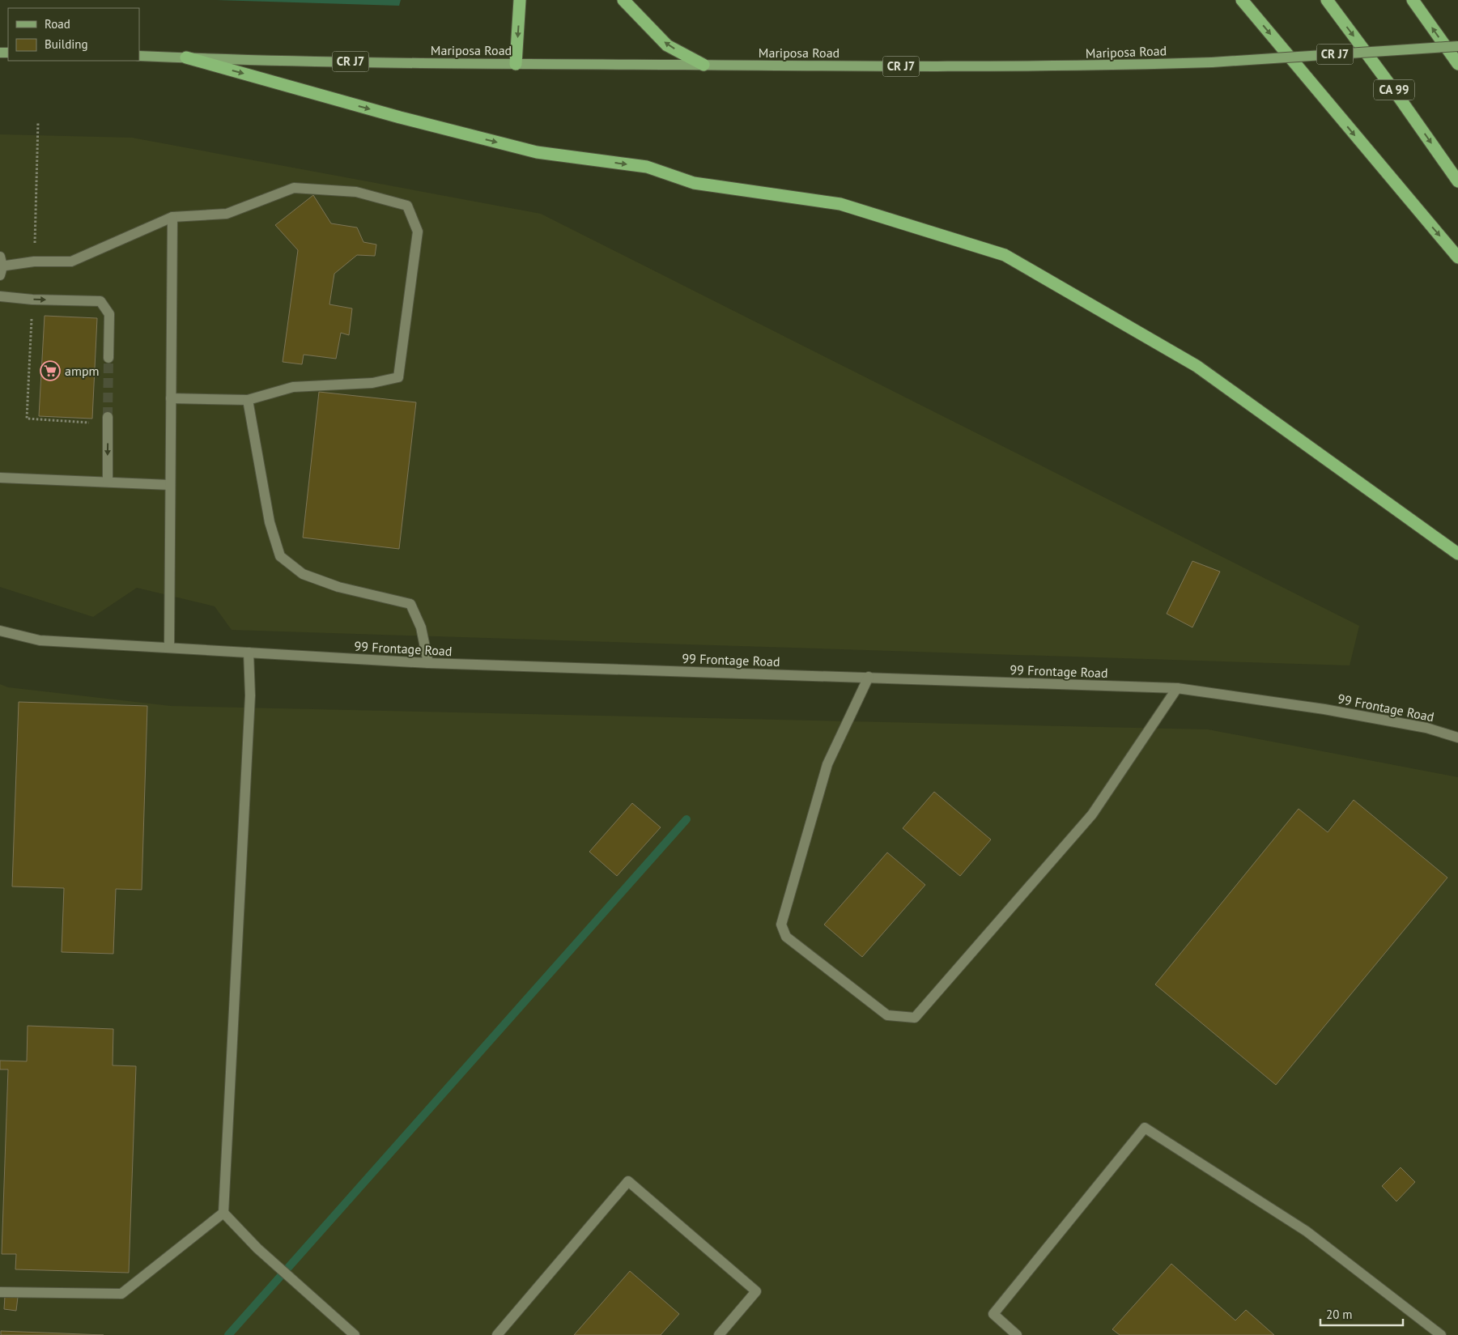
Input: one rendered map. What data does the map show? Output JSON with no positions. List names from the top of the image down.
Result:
{
  "streets": {
    "highway": ["CA 99"],
    "main road": ["Mariposa Road", "CR J7"],
    "street": ["99 Frontage Road"]
  },
  "places": {
    "supermarket": ["ampm"]
  },
  "legend": ["Road", "Building"],
  "scale_bar": "20 m"
}
